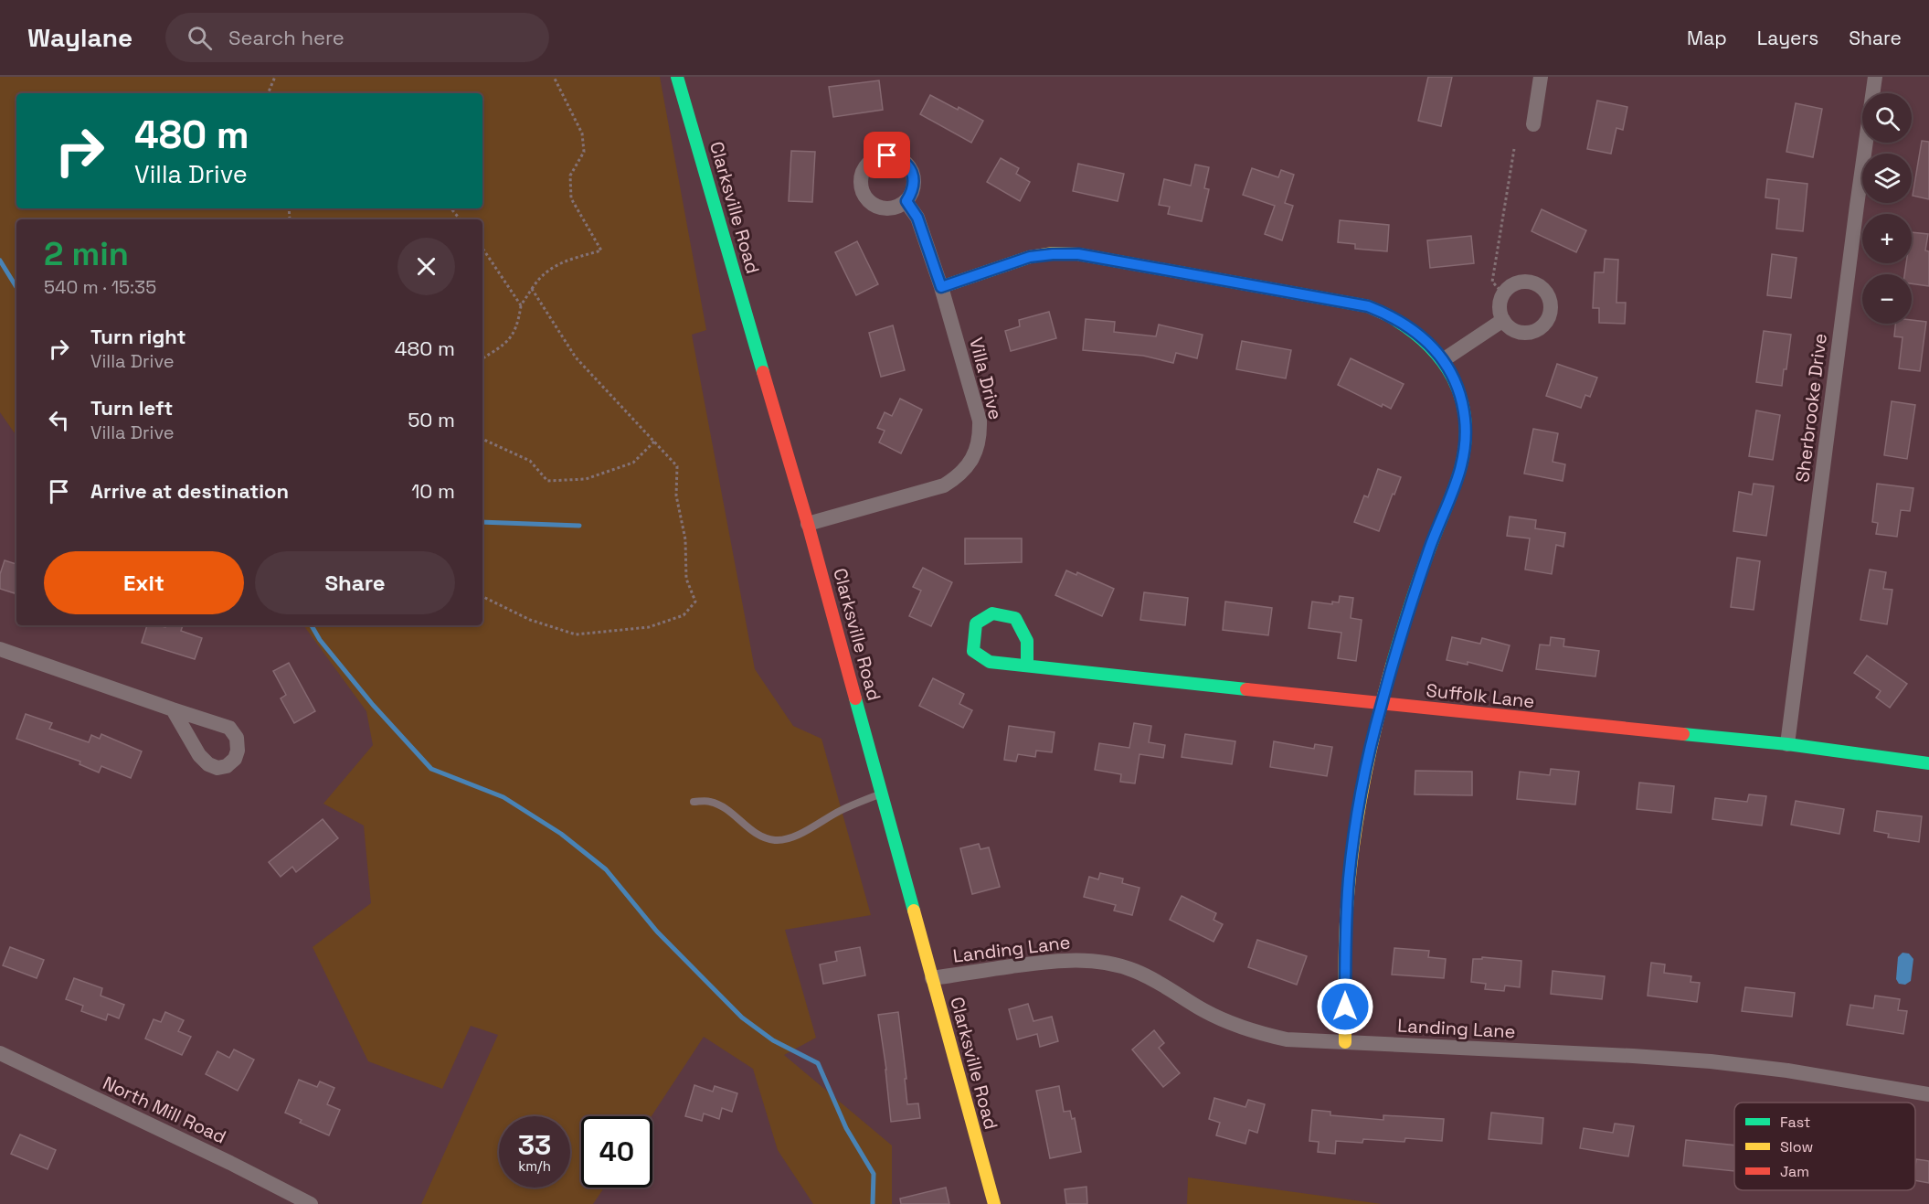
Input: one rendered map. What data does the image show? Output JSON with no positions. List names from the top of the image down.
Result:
{
  "streets": {
    "street": [
      "Clarksville Road",
      "Villa Drive",
      "Sherbrooke Drive",
      "Suffolk Lane",
      "Landing Lane",
      "North Mill Road"
    ]
  },
  "crossings": [
    ["Clarksville Road", "Villa Drive"],
    ["Clarksville Road", "Landing Lane"],
    ["Sherbrooke Drive", "Suffolk Lane"]
  ],
  "legend": ["Fast", "Slow", "Jam"],
  "page": {
    "header": "Waylane",
    "search": "Search here",
    "nav": ["Map", "Layers", "Share"],
    "map_buttons": ["+", "−"],
    "turn": ["480 m", "Villa Drive"],
    "heading": ["2 min", "540 m · 15:35"],
    "list": [
      {
        "name": "Turn right",
        "note": "Villa Drive",
        "value": "480 m"
      },
      {
        "name": "Turn left",
        "note": "Villa Drive",
        "value": "50 m"
      },
      {
        "name": "Arrive at destination",
        "value": "10 m"
      }
    ],
    "buttons": ["Exit", "Share"],
    "speed": "33 km/h",
    "limit": "40"
  }
}
